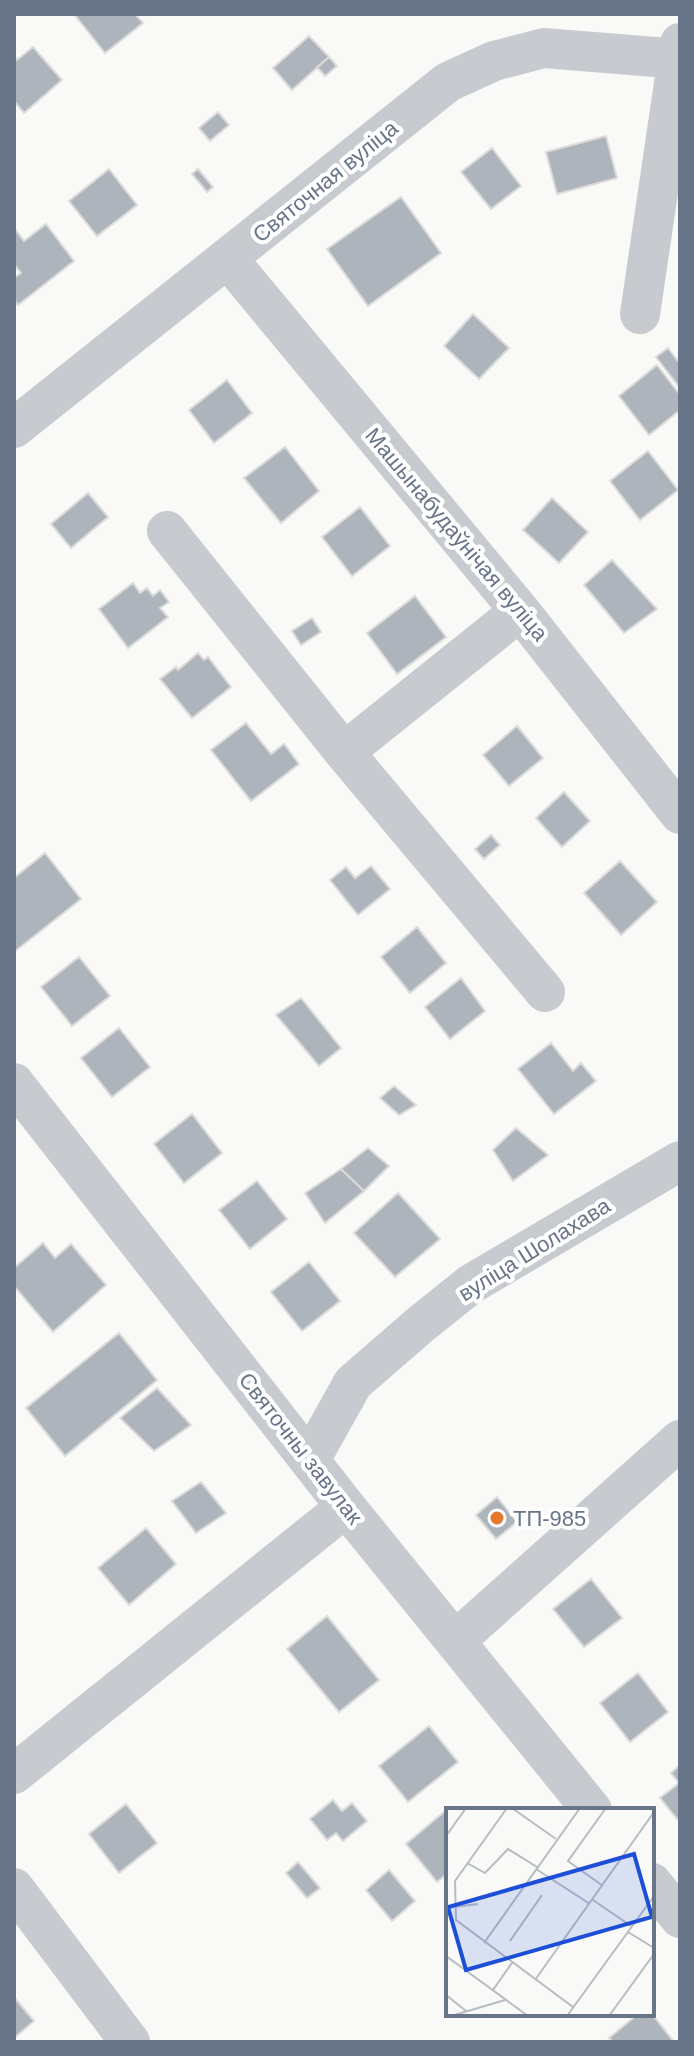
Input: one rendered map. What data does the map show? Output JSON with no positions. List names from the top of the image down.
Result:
{
  "streets": {
    "street": [
      "Святочная вуліца",
      "Машынабудаўнічая вуліца",
      "вуліца Шолахава",
      "Святочны завулак"
    ]
  },
  "crossings": [
    ["Святочная вуліца", "Машынабудаўнічая вуліца"],
    ["вуліца Шолахава", "Святочны завулак"]
  ],
  "places": ["ТП-985"]
}
